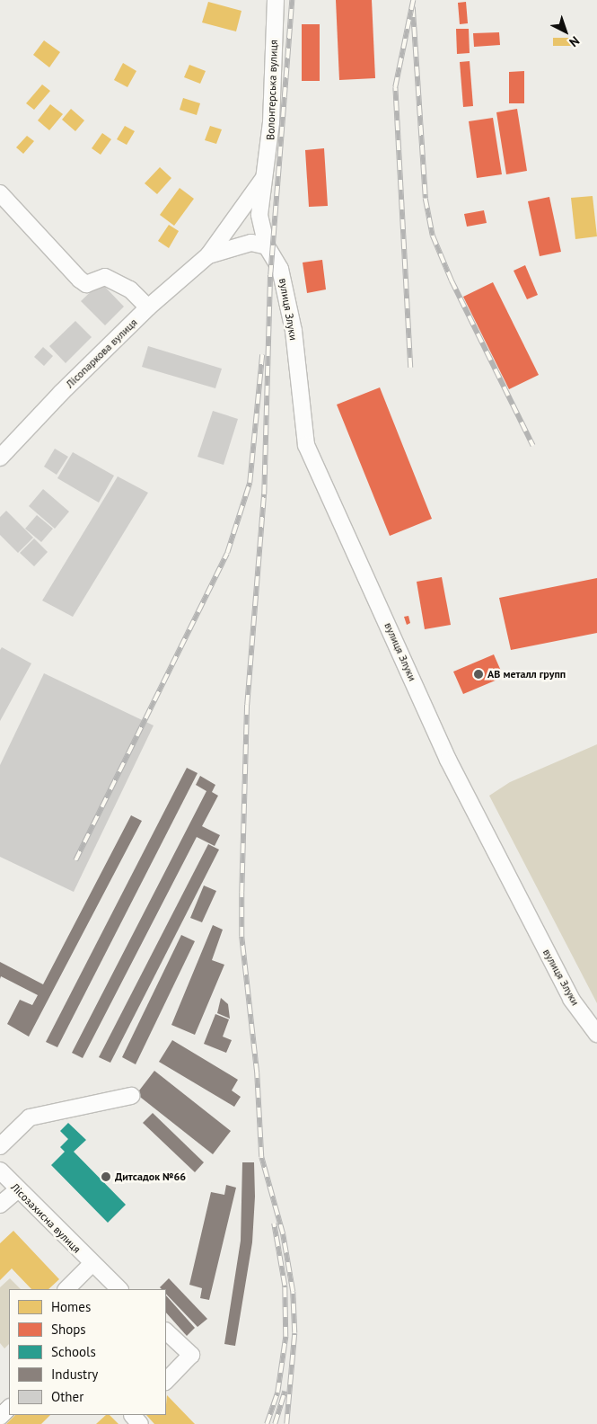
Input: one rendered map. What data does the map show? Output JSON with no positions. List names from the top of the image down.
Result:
{
  "streets": {
    "street": [
      "Волонтерська вулиця",
      "вулиця Злуки",
      "Лісопаркова вулиця",
      "Лісозахисна вулиця"
    ]
  },
  "crossings": [
    ["Волонтерська вулиця", "вулиця Злуки"],
    ["Волонтерська вулиця", "Лісопаркова вулиця"],
    ["вулиця Злуки", "Лісопаркова вулиця"]
  ],
  "places": ["АВ металл групп", "Дитсадок №66"],
  "legend": [
    "Homes",
    "Shops",
    "Schools",
    "Industry",
    "Other"
  ],
  "north": "bottom right"
}
